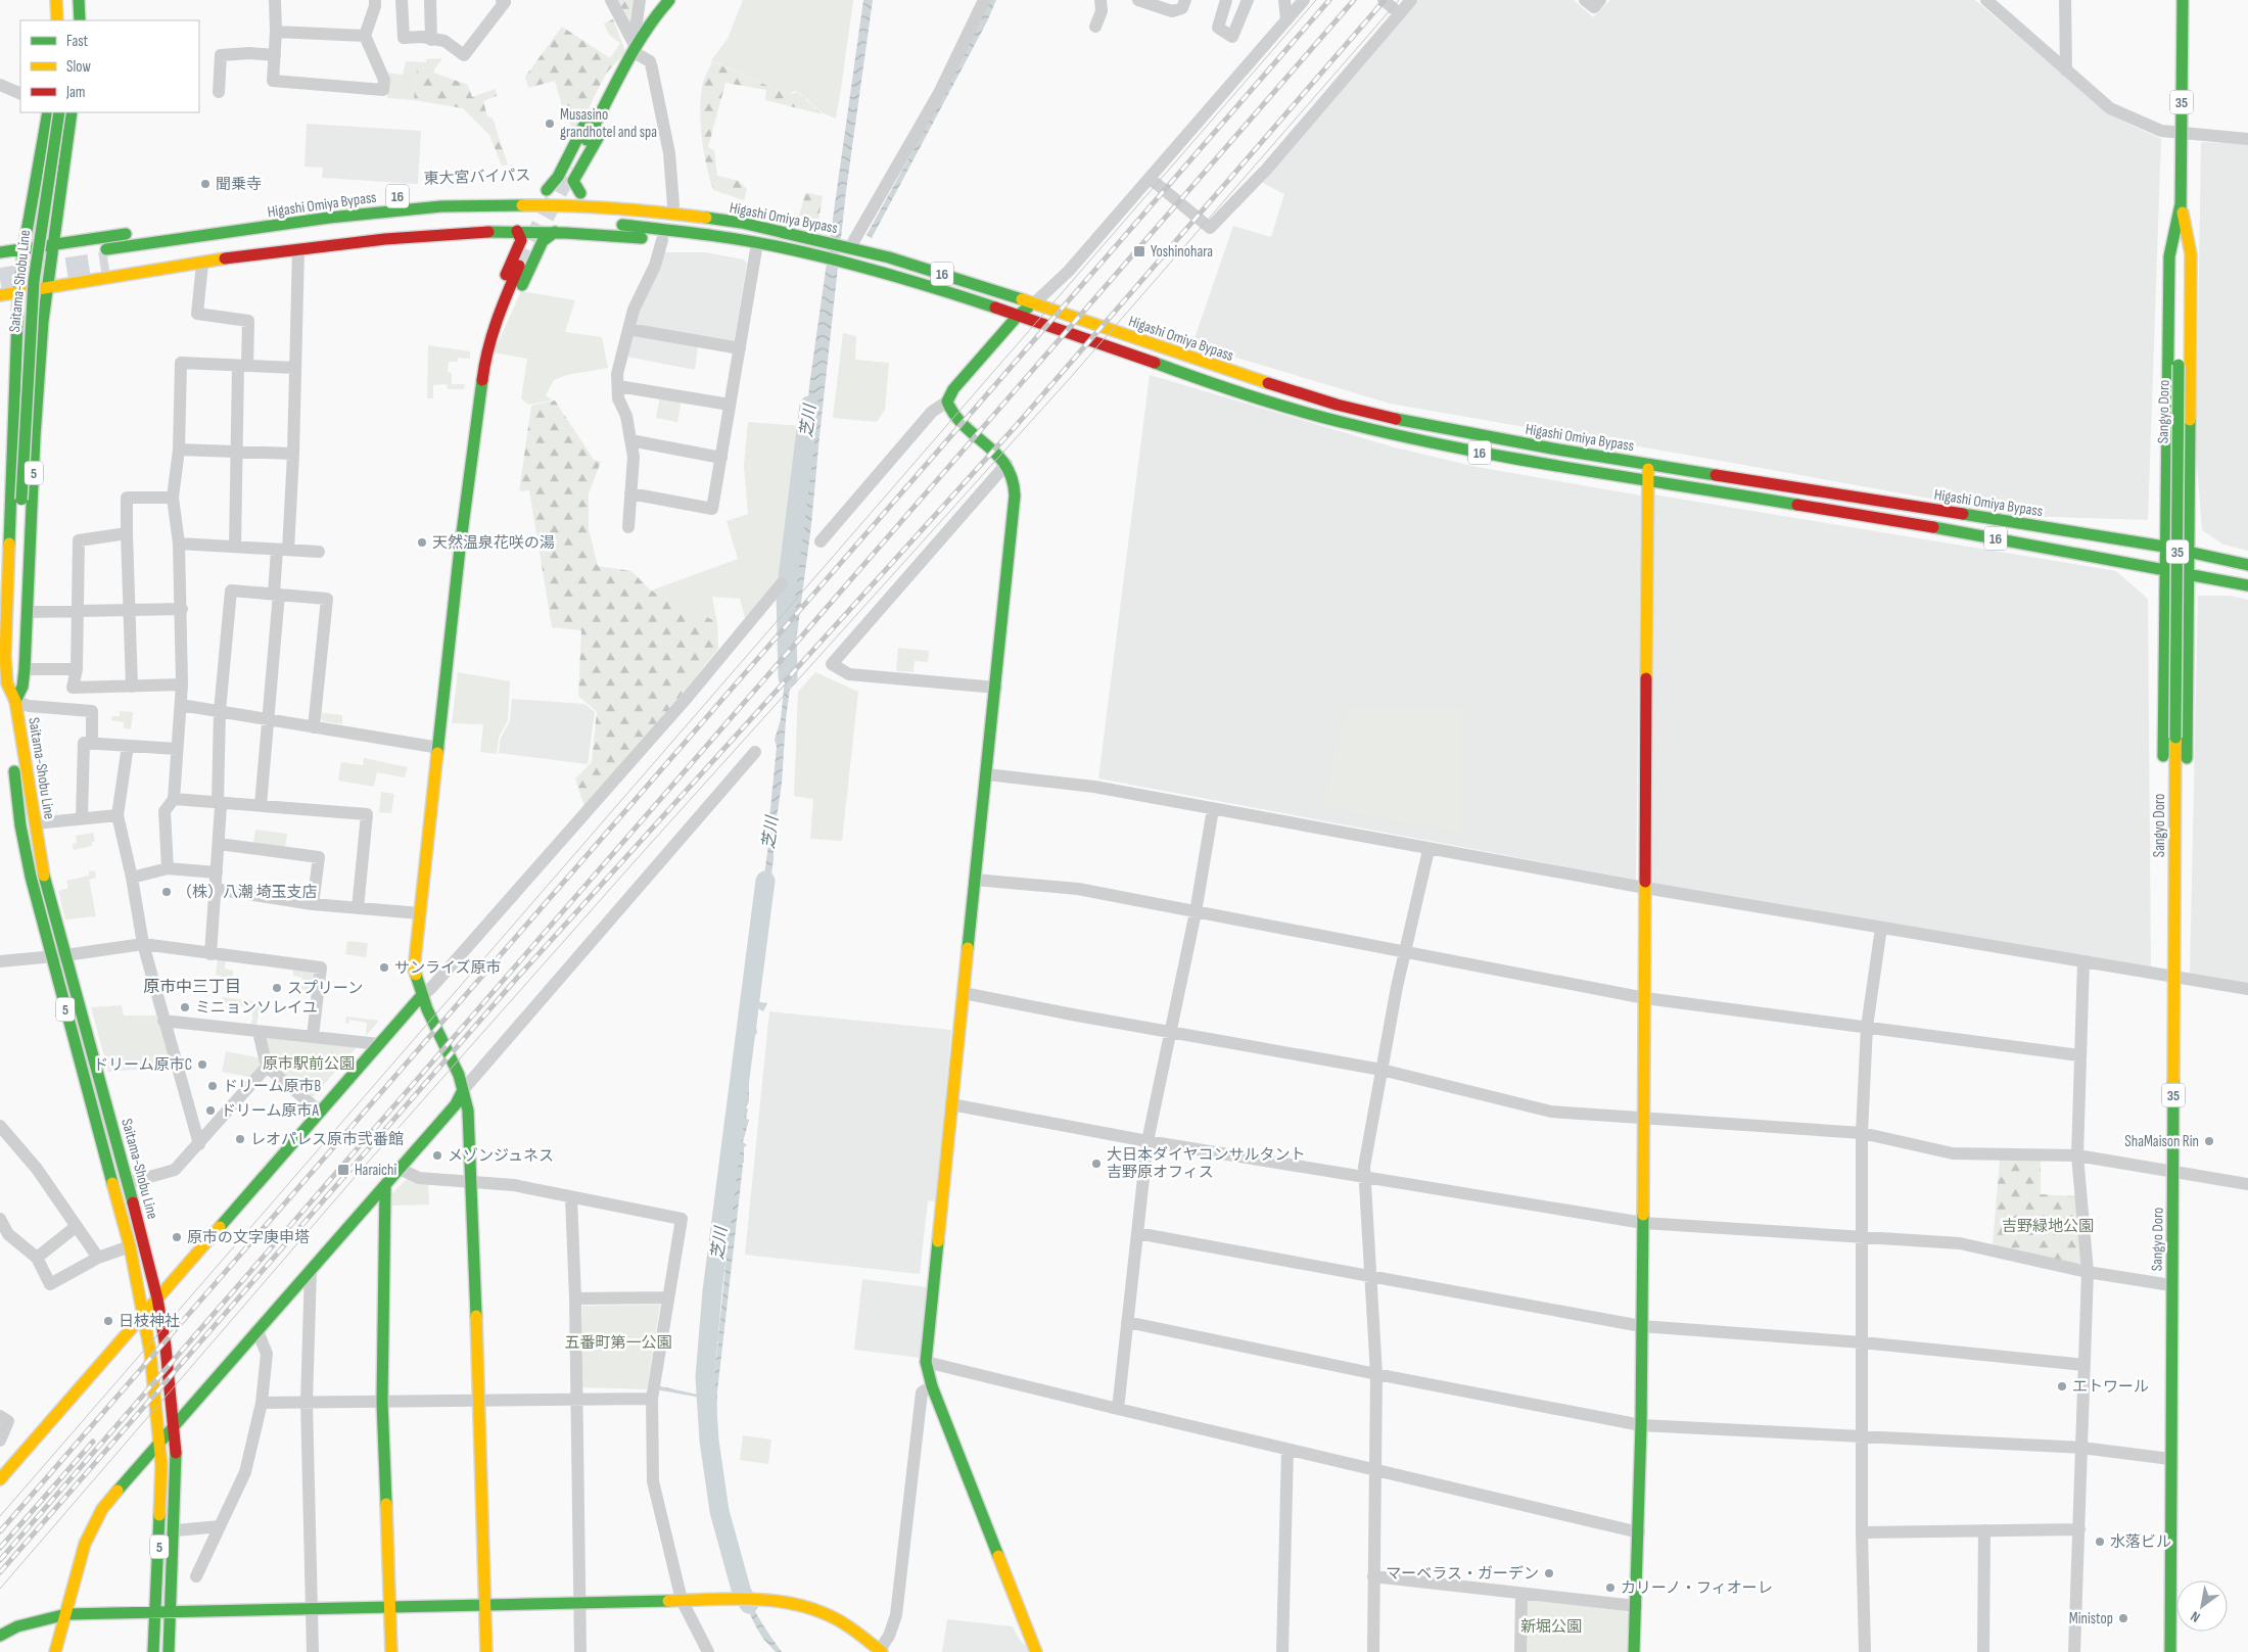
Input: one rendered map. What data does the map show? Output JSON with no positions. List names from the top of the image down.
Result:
{
  "streets": {
    "main road": [
      "35",
      "東大宮バイパス",
      "16",
      "Higashi Omiya Bypass",
      "Saitama-Shobu Line",
      "Sangyo Doro",
      "5"
    ]
  },
  "crossings": [
    ["35", "Higashi Omiya Bypass"],
    ["35", "Sangyo Doro"],
    ["東大宮バイパス", "Higashi Omiya Bypass"],
    ["16", "Higashi Omiya Bypass"],
    ["16", "5"],
    ["Saitama-Shobu Line", "5"]
  ],
  "districts": ["原市中三丁目"],
  "water": ["芝川"],
  "parks": [
    "原市駅前公園",
    "吉野緑地公園",
    "五番町第一公園",
    "新堀公園"
  ],
  "places": {
    "other": [
      "Musasino grandhotel and spa",
      "聞乗寺",
      "天然温泉花咲の湯",
      "（株）八潮 埼玉支店",
      "サンライズ原市",
      "スプリーン",
      "ミニョンソレイユ",
      "ドリーム原市C",
      "ドリーム原市B",
      "ドリーム原市A",
      "レオパレス原市弐番館",
      "ShaMaison Rin",
      "メゾンジュネス",
      "大日本ダイヤコンサルタント 吉野原オフィス",
      "原市の文字庚申塔",
      "日枝神社",
      "エトワール",
      "水落ビル",
      "マーベラス・ガーデン",
      "カリーノ・フィオーレ",
      "Ministop"
    ],
    "transit": ["Yoshinohara", "Haraichi"]
  },
  "legend": ["Fast", "Slow", "Jam"],
  "north": "bottom left"
}
